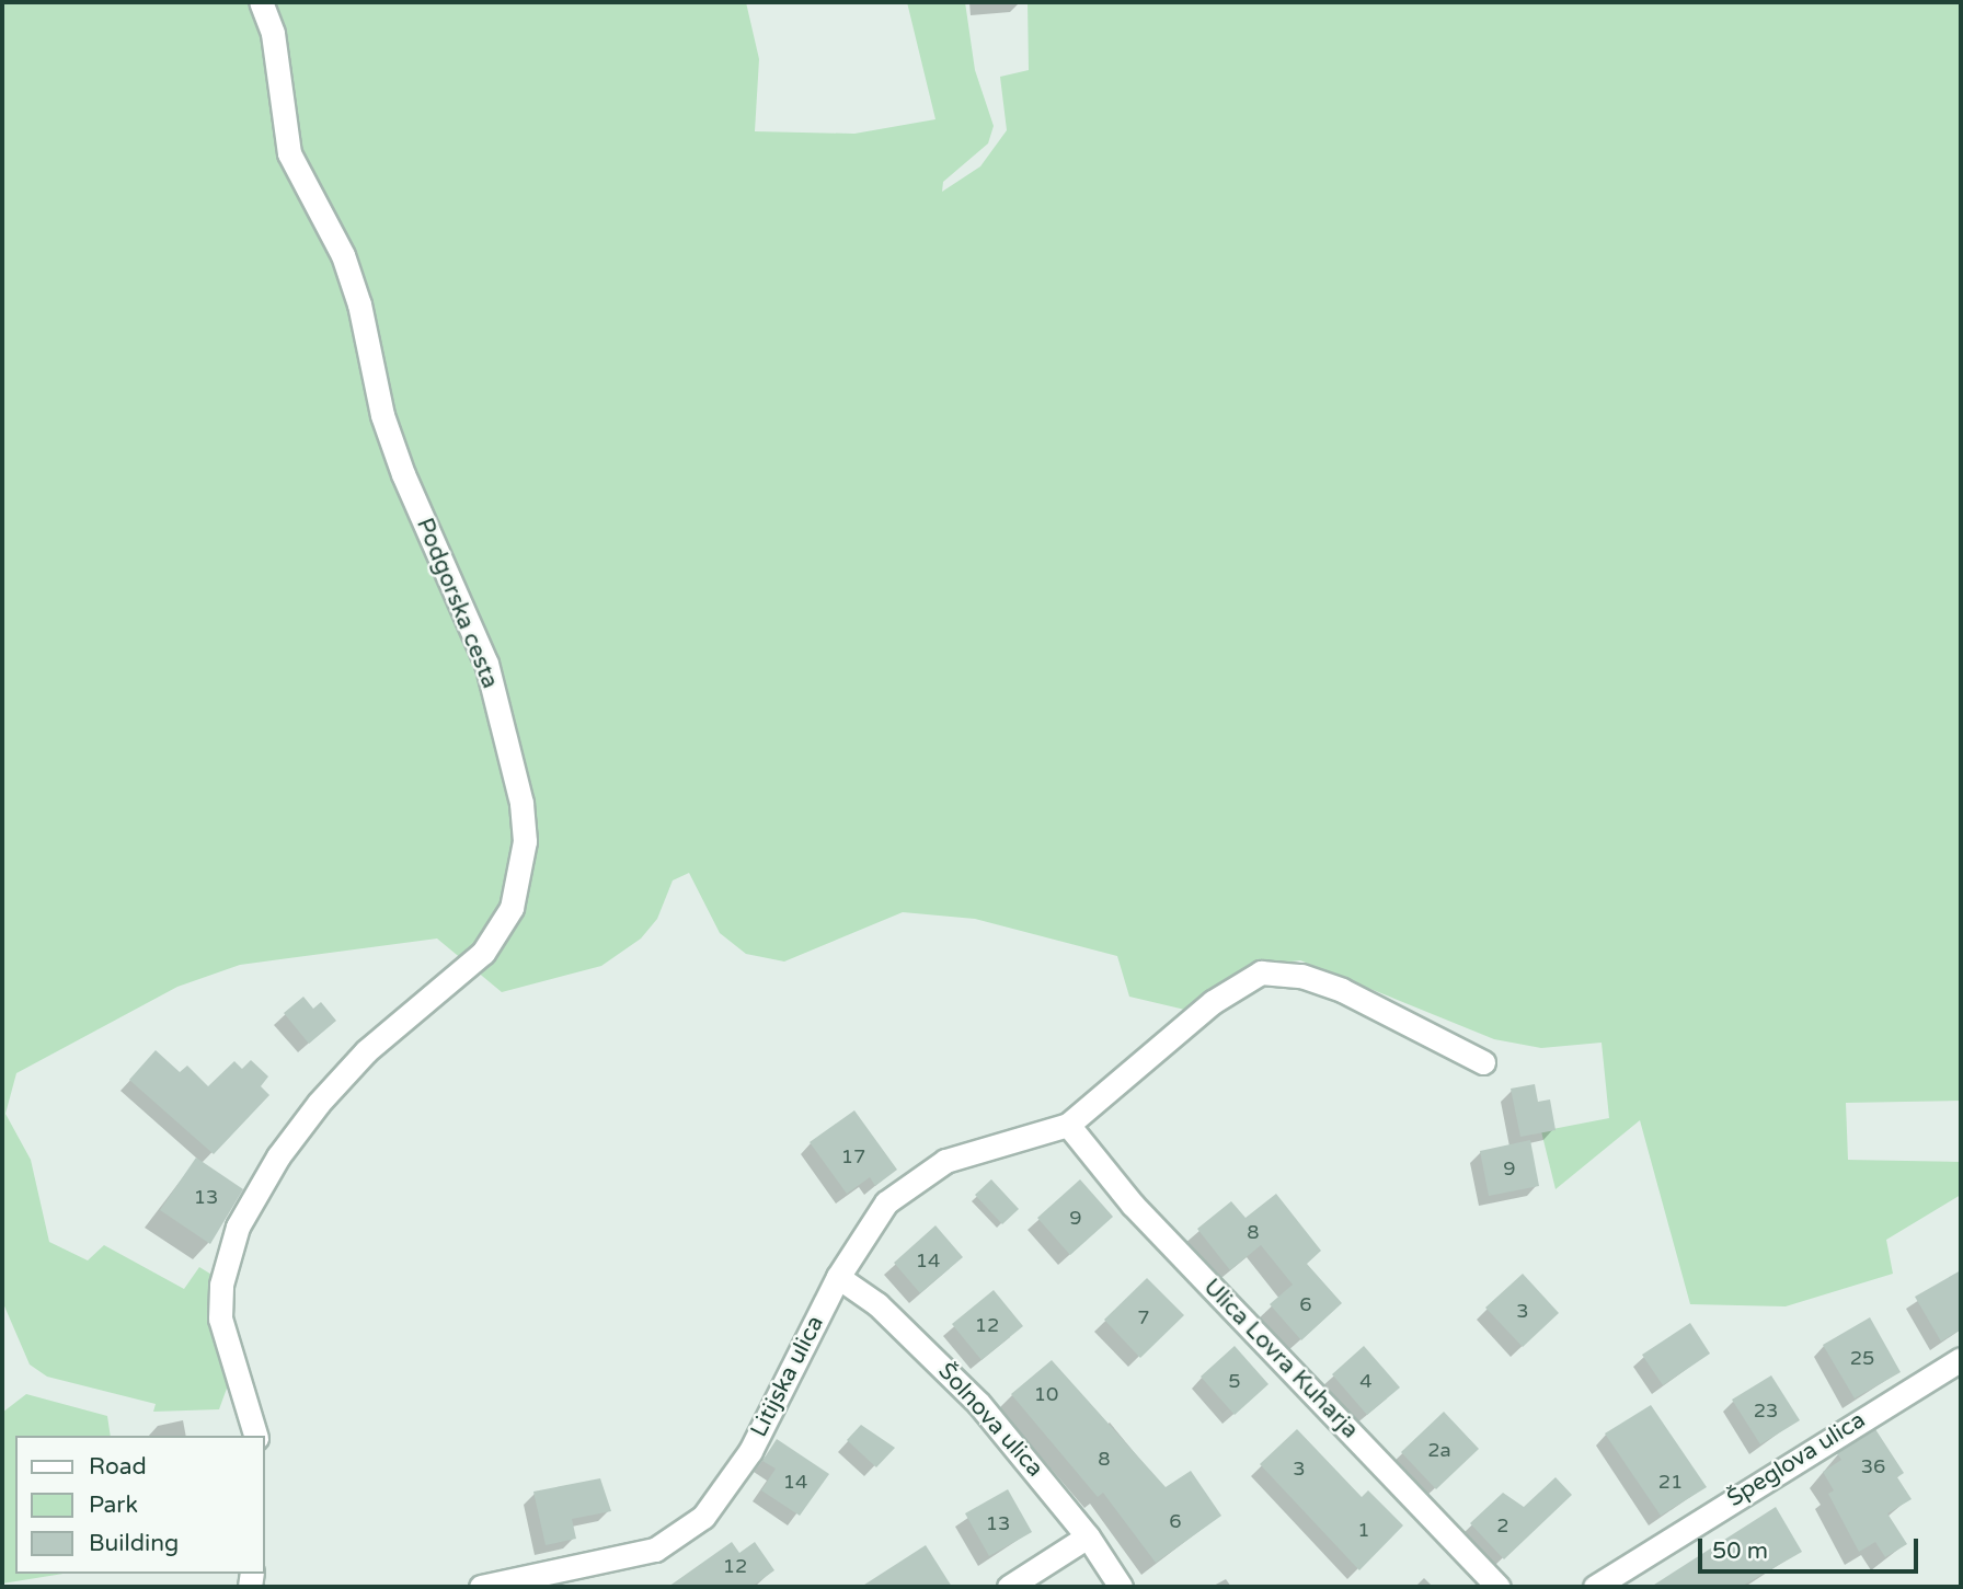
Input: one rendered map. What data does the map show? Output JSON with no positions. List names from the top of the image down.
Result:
{
  "streets": {
    "street": [
      "Podgorska cesta",
      "Ulica Lovra Kuharja",
      "Litijska ulica",
      "Šolnova ulica",
      "Špeglova ulica"
    ]
  },
  "crossings": [
    ["Ulica Lovra Kuharja", "Litijska ulica"],
    ["Litijska ulica", "Šolnova ulica"]
  ],
  "house_numbers": [
    "17",
    "9",
    "13",
    "9",
    "8",
    "14",
    "6",
    "3",
    "7",
    "12",
    "25",
    "5",
    "4",
    "10",
    "23",
    "2a",
    "8",
    "36",
    "3",
    "14",
    "21",
    "6",
    "13",
    "2",
    "1",
    "12"
  ],
  "legend": ["Road", "Park", "Building"],
  "scale_bar": "50 m"
}
